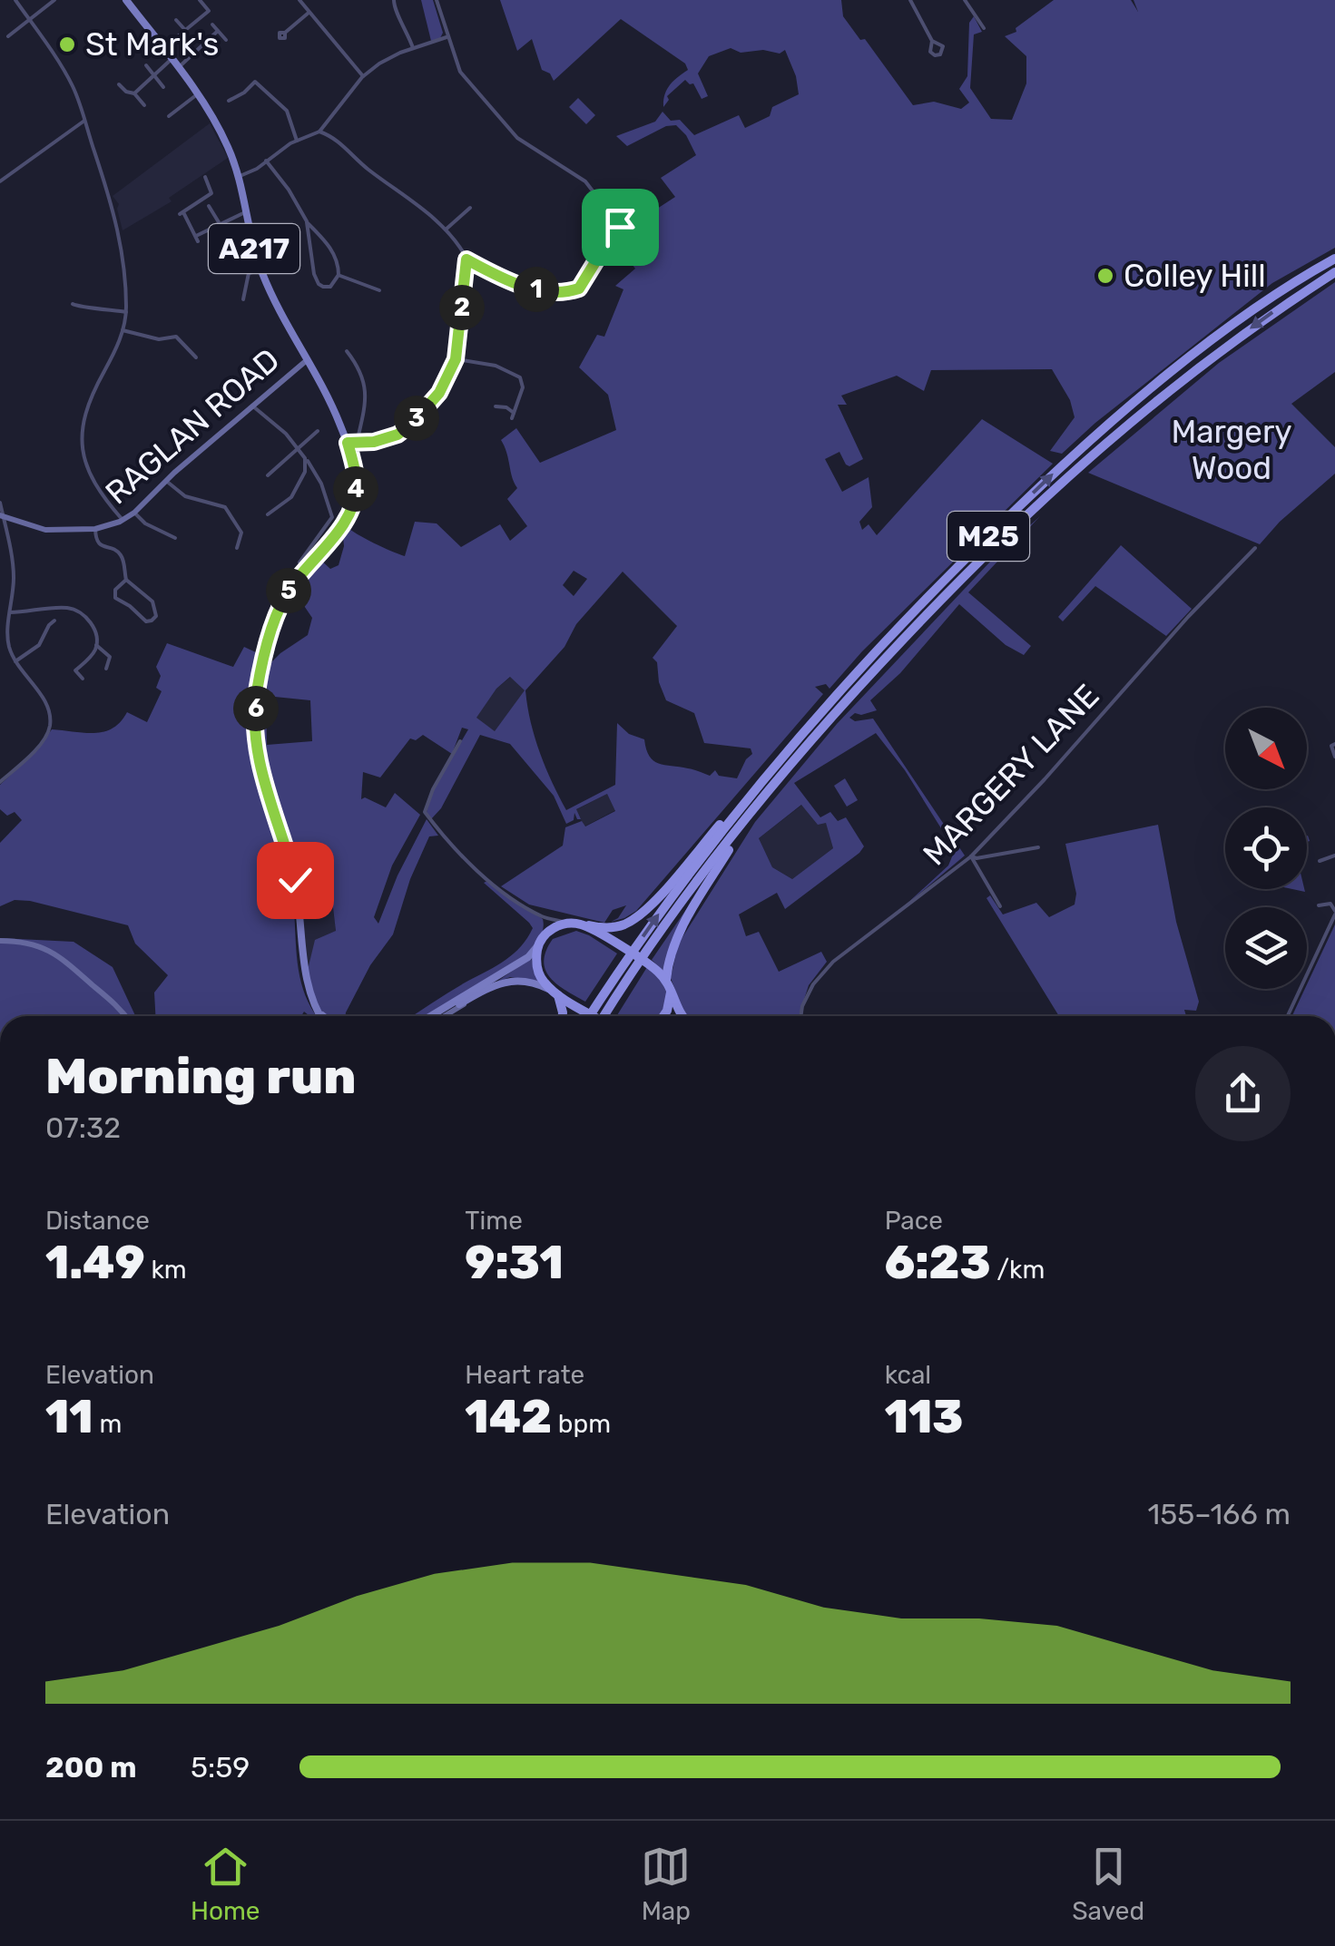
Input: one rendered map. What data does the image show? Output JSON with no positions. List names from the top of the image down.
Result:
{
  "streets": {
    "highway": ["M25"],
    "main road": ["A217"],
    "street": ["RAGLAN ROAD", "MARGERY LANE"]
  },
  "crossings": [
    ["A217", "RAGLAN ROAD"]
  ],
  "parks": ["Margery Wood"],
  "places": ["St Mark's", "Colley Hill"],
  "north": "bottom right",
  "page": {
    "pins": [
      "1",
      "2",
      "3",
      "4",
      "5",
      "6"
    ],
    "heading": ["Morning run", "07:32"],
    "stats": [
      ["Distance", "1.49 km"],
      ["Time", "9:31"],
      ["Pace", "6:23 /km"],
      ["Elevation", "11 m"],
      ["Heart rate", "142 bpm"],
      ["kcal", "113"]
    ],
    "chart": ["Elevation", "155–166 m"],
    "list": [
      {
        "name": "200 m",
        "note": "5:59"
      }
    ],
    "tabs": ["Home", "Map", "Saved"]
  }
}
